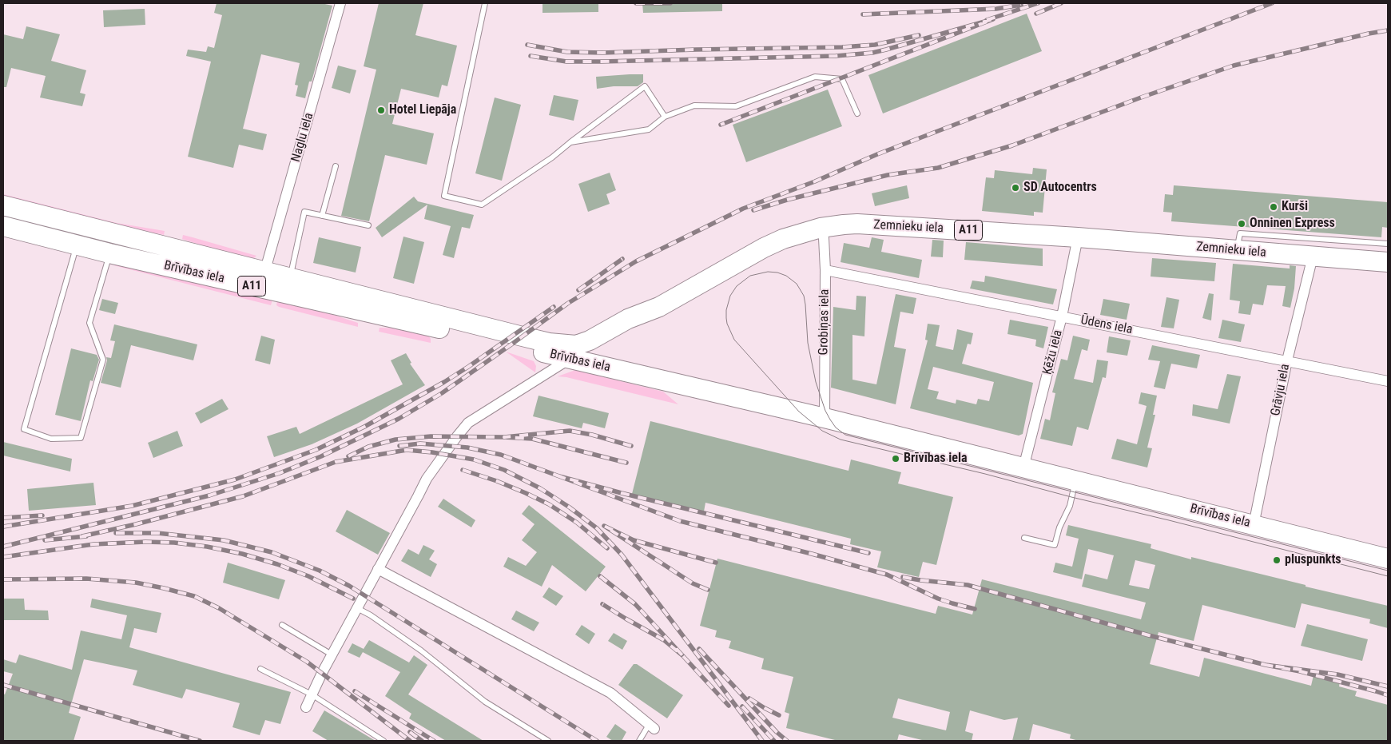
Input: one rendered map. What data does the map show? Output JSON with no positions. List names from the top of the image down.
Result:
{
  "streets": {
    "highway": ["Zemnieku iela", "A11", "Brīvības iela"],
    "street": [
      "Naglu iela",
      "Grobiņas iela",
      "Ūdens iela",
      "Ķēžu iela",
      "Grāvju iela"
    ]
  },
  "crossings": [
    ["Naglu iela", "Brīvības iela"],
    ["Zemnieku iela", "Brīvības iela"],
    ["Zemnieku iela", "Grobiņas iela"],
    ["Zemnieku iela", "Ķēžu iela"],
    ["Zemnieku iela", "Grāvju iela"],
    ["Brīvības iela", "Grobiņas iela"],
    ["Brīvības iela", "Ķēžu iela"],
    ["Brīvības iela", "Grāvju iela"],
    ["Grobiņas iela", "Ūdens iela"],
    ["Ūdens iela", "Ķēžu iela"],
    ["Ūdens iela", "Grāvju iela"]
  ],
  "places": [
    "Hotel Liepāja",
    "SD Autocentrs",
    "Kurši",
    "Onninen Express",
    "Brīvības iela",
    "pluspunkts"
  ]
}
